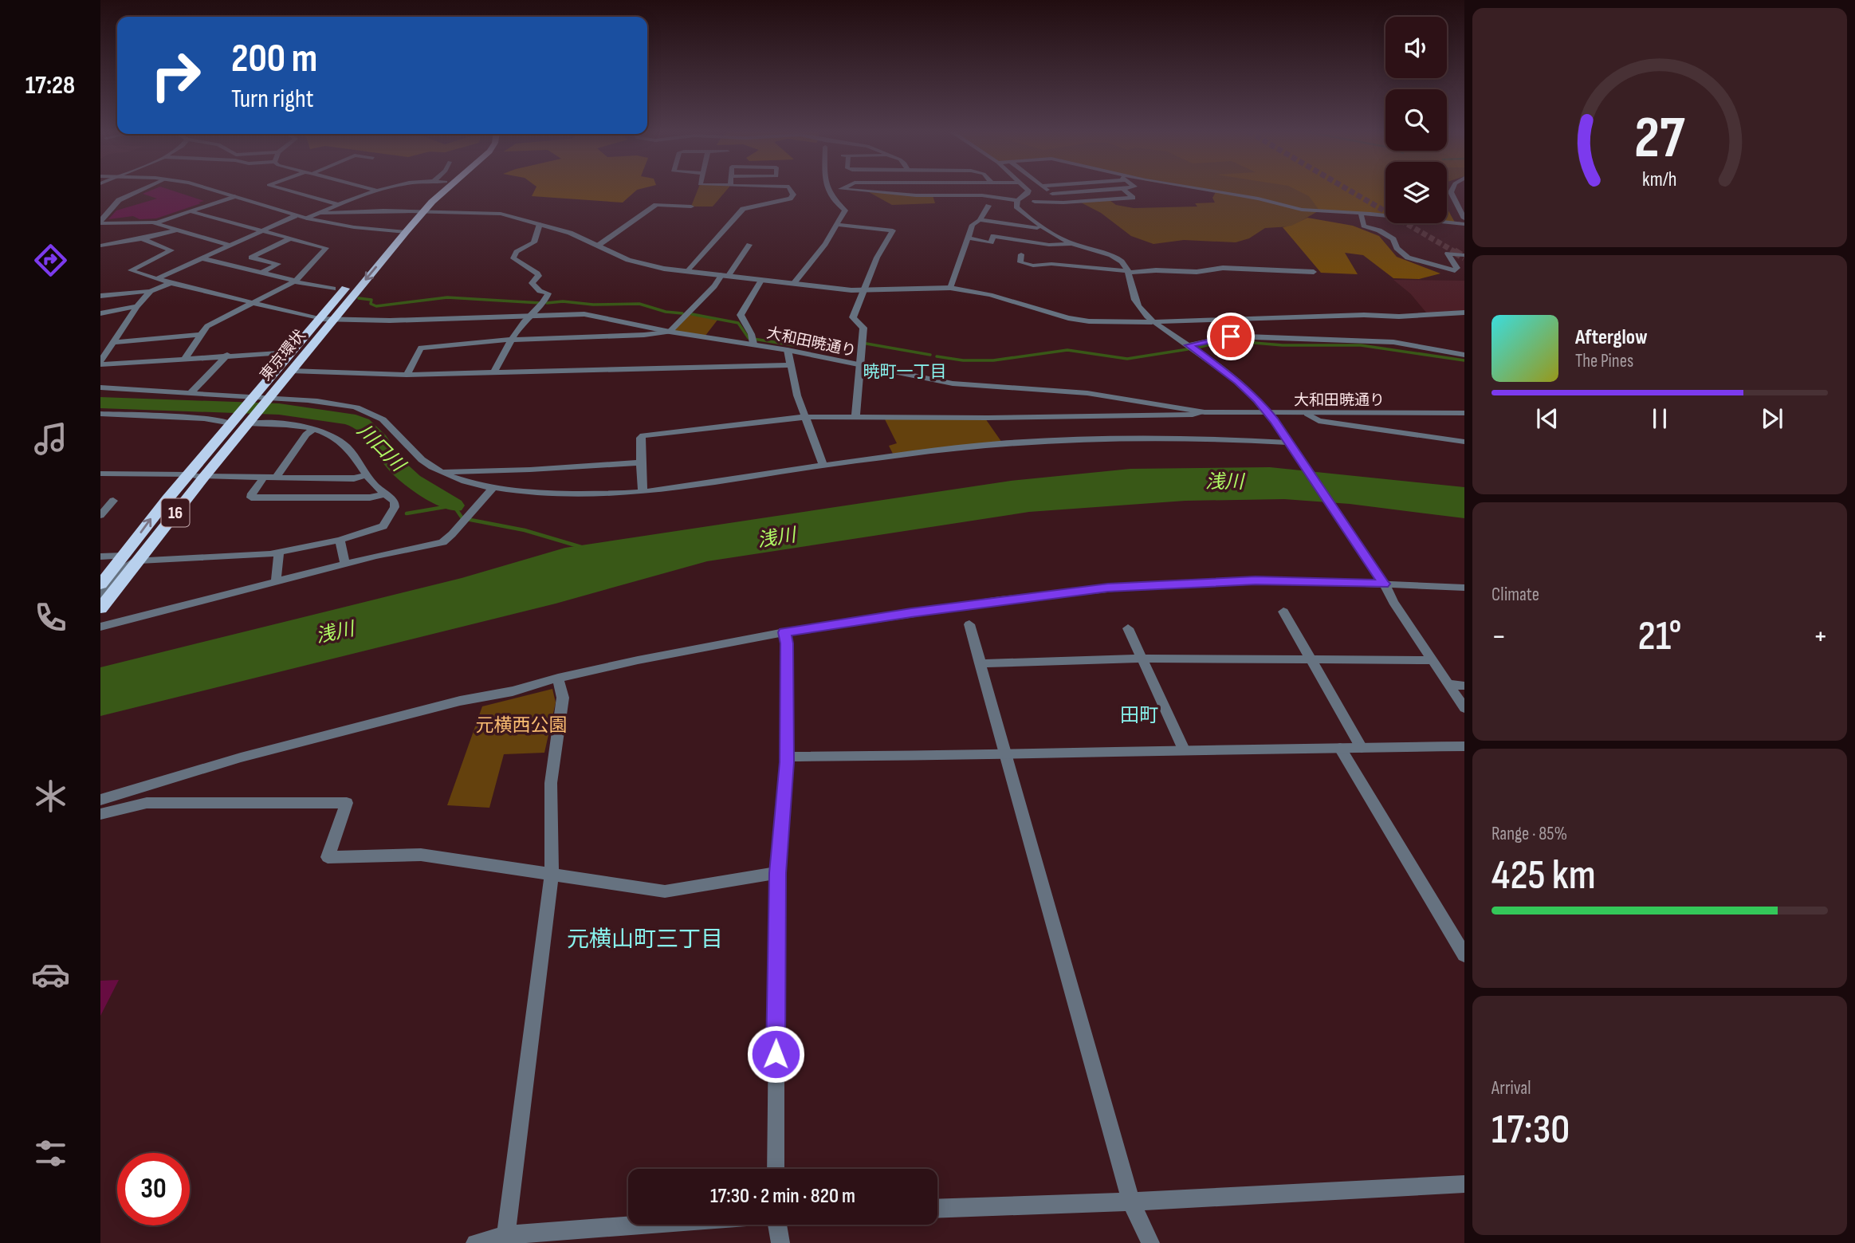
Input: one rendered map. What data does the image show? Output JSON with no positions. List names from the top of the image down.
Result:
{
  "streets": {
    "highway": ["東京環状", "16"],
    "street": ["大和田暁通り"]
  },
  "crossings": [
    ["大和田暁通り", "東京環状"]
  ],
  "districts": ["暁町一丁目", "田町", "元横山町三丁目"],
  "water": ["川口川", "浅川"],
  "parks": ["元横西公園"],
  "page": {
    "tabs": "17:28",
    "turn": ["200 m", "Turn right"],
    "song": ["Afterglow", "The Pines"],
    "tile": [
      "Climate",
      ["Range · 85%", "425 km"],
      ["Arrival", "17:30"]
    ],
    "heat": ["−", "21°", "+"],
    "limit": "30",
    "trip": "17:30 · 2 min · 820 m",
    "gauge": ["27", "km/h"]
  }
}
